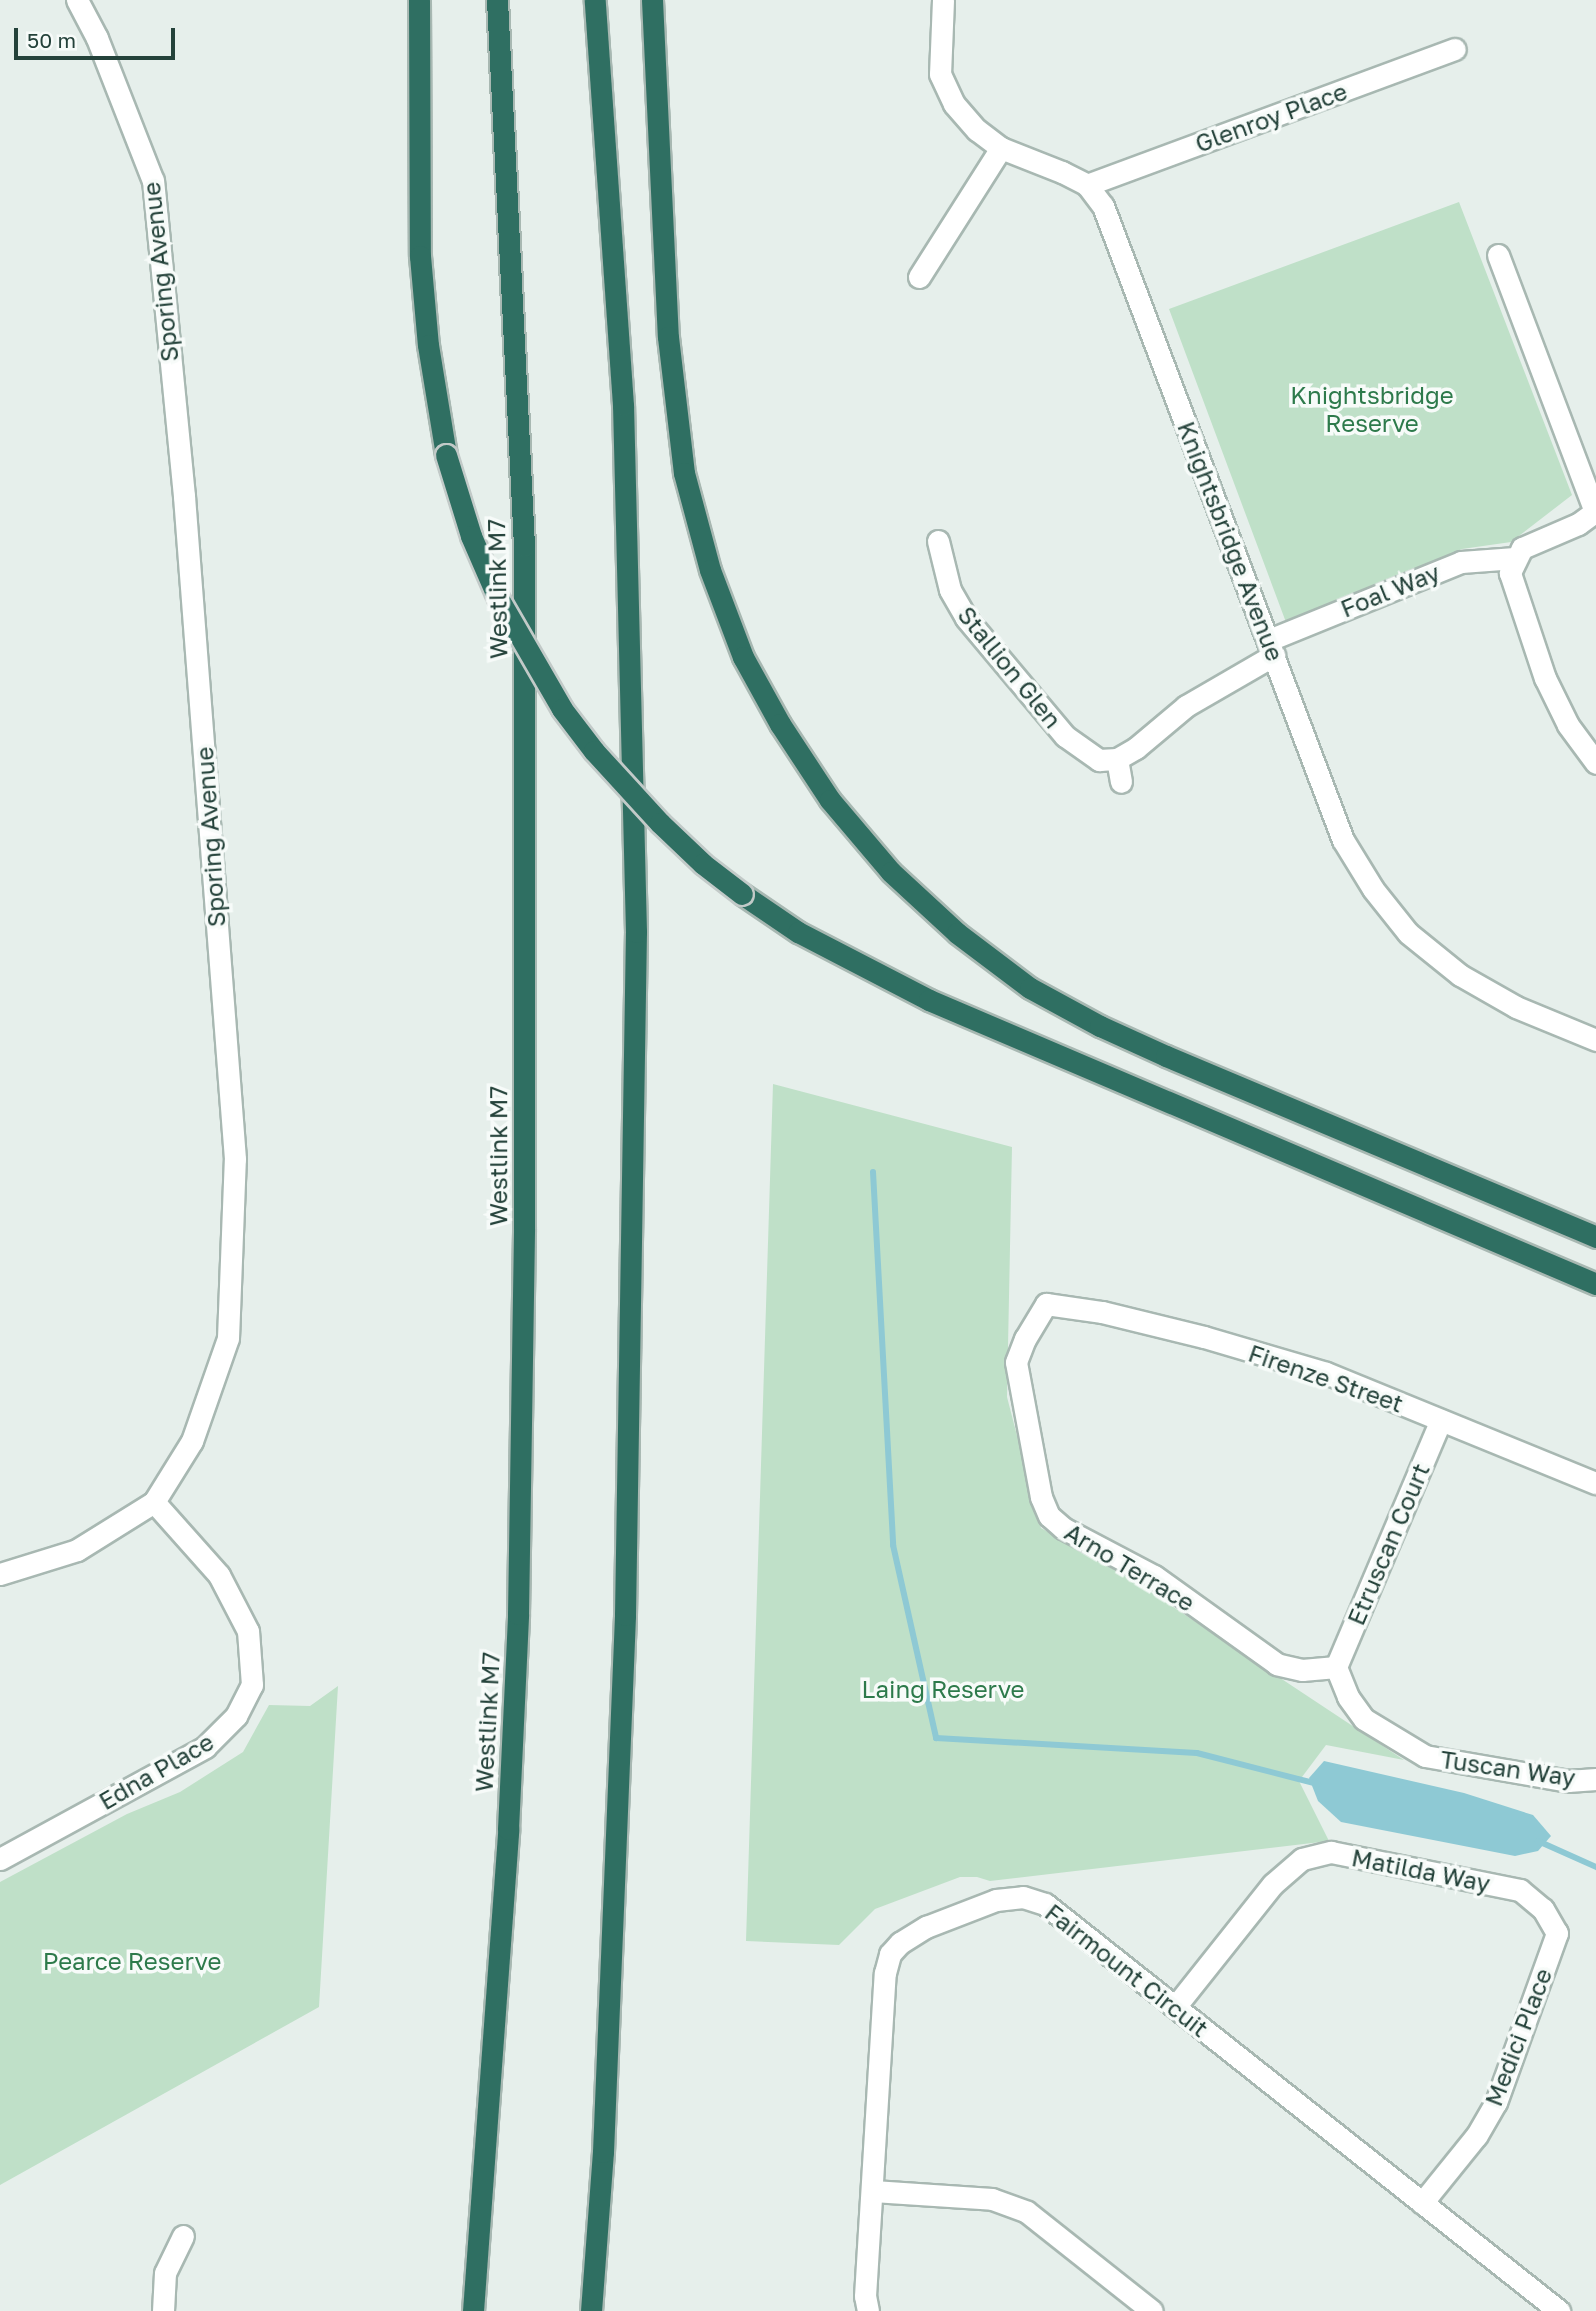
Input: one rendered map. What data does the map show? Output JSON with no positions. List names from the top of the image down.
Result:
{
  "streets": {
    "highway": ["Westlink M7"],
    "street": [
      "Glenroy Place",
      "Sporing Avenue",
      "Knightsbridge Avenue",
      "Foal Way",
      "Stallion Glen",
      "Firenze Street",
      "Etruscan Court",
      "Arno Terrace",
      "Tuscan Way",
      "Edna Place",
      "Matilda Way",
      "Fairmount Circuit",
      "Medici Place"
    ]
  },
  "crossings": [
    ["Glenroy Place", "Knightsbridge Avenue"],
    ["Sporing Avenue", "Edna Place"],
    ["Knightsbridge Avenue", "Foal Way"],
    ["Firenze Street", "Etruscan Court"],
    ["Firenze Street", "Arno Terrace"],
    ["Etruscan Court", "Arno Terrace"],
    ["Etruscan Court", "Tuscan Way"],
    ["Arno Terrace", "Tuscan Way"],
    ["Matilda Way", "Fairmount Circuit"],
    ["Matilda Way", "Medici Place"],
    ["Fairmount Circuit", "Medici Place"]
  ],
  "parks": ["Knightsbridge Reserve", "Laing Reserve", "Pearce Reserve"],
  "scale_bar": "50 m"
}
